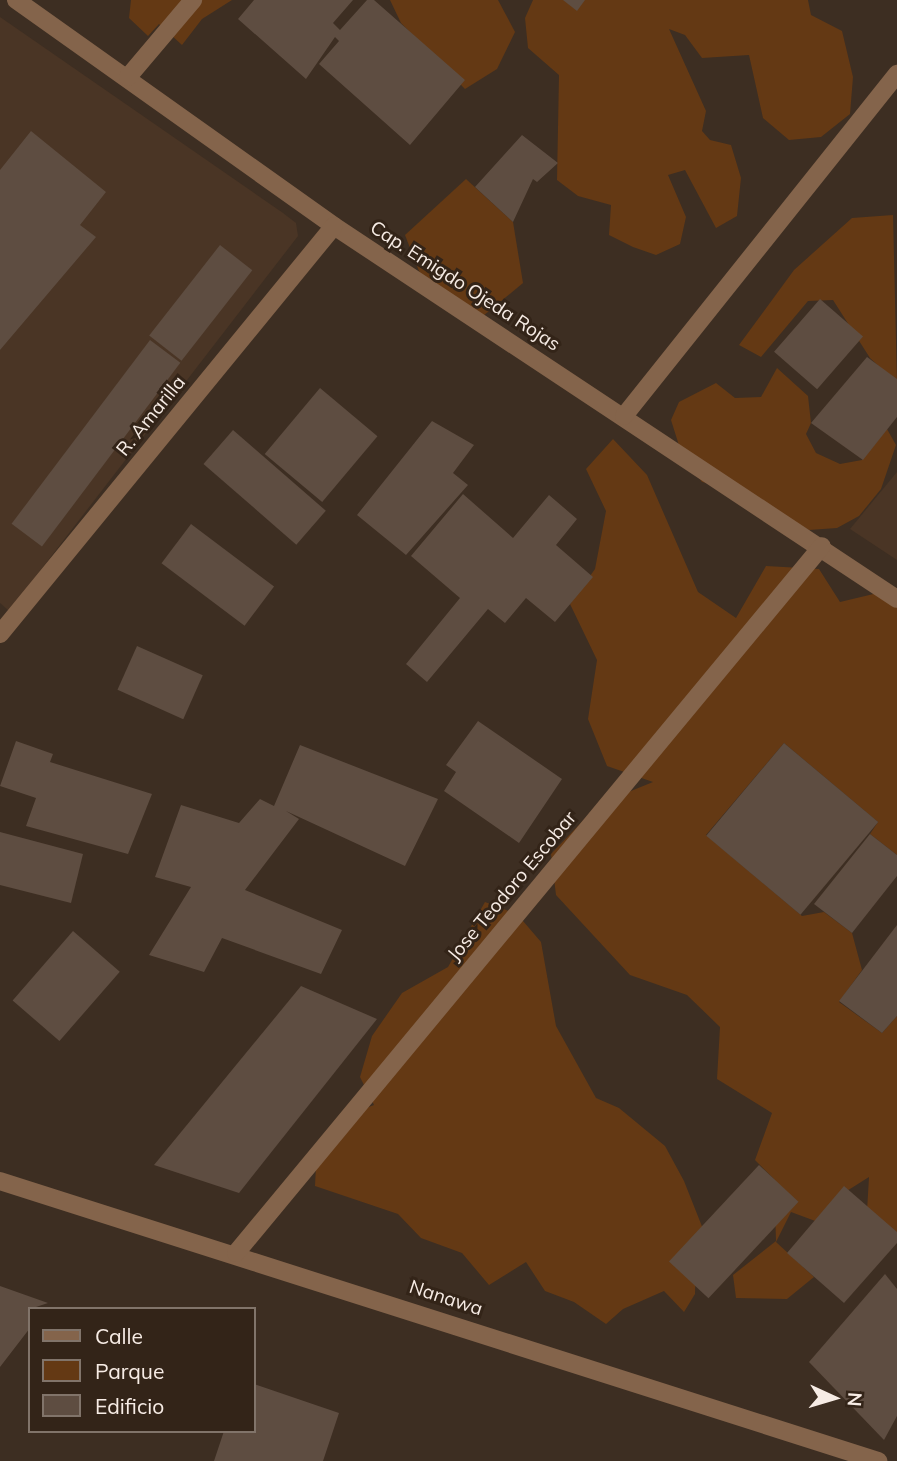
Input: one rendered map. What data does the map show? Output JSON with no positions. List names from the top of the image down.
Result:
{
  "streets": {
    "street": [
      "Cap. Emigdo Ojeda Rojas",
      "R. Amarilla",
      "Jose Teodoro Escobar",
      "Nanawa"
    ]
  },
  "crossings": [
    ["Cap. Emigdo Ojeda Rojas", "R. Amarilla"],
    ["Cap. Emigdo Ojeda Rojas", "Jose Teodoro Escobar"],
    ["Jose Teodoro Escobar", "Nanawa"]
  ],
  "legend": ["Calle", "Parque", "Edificio"],
  "north": "right"
}
